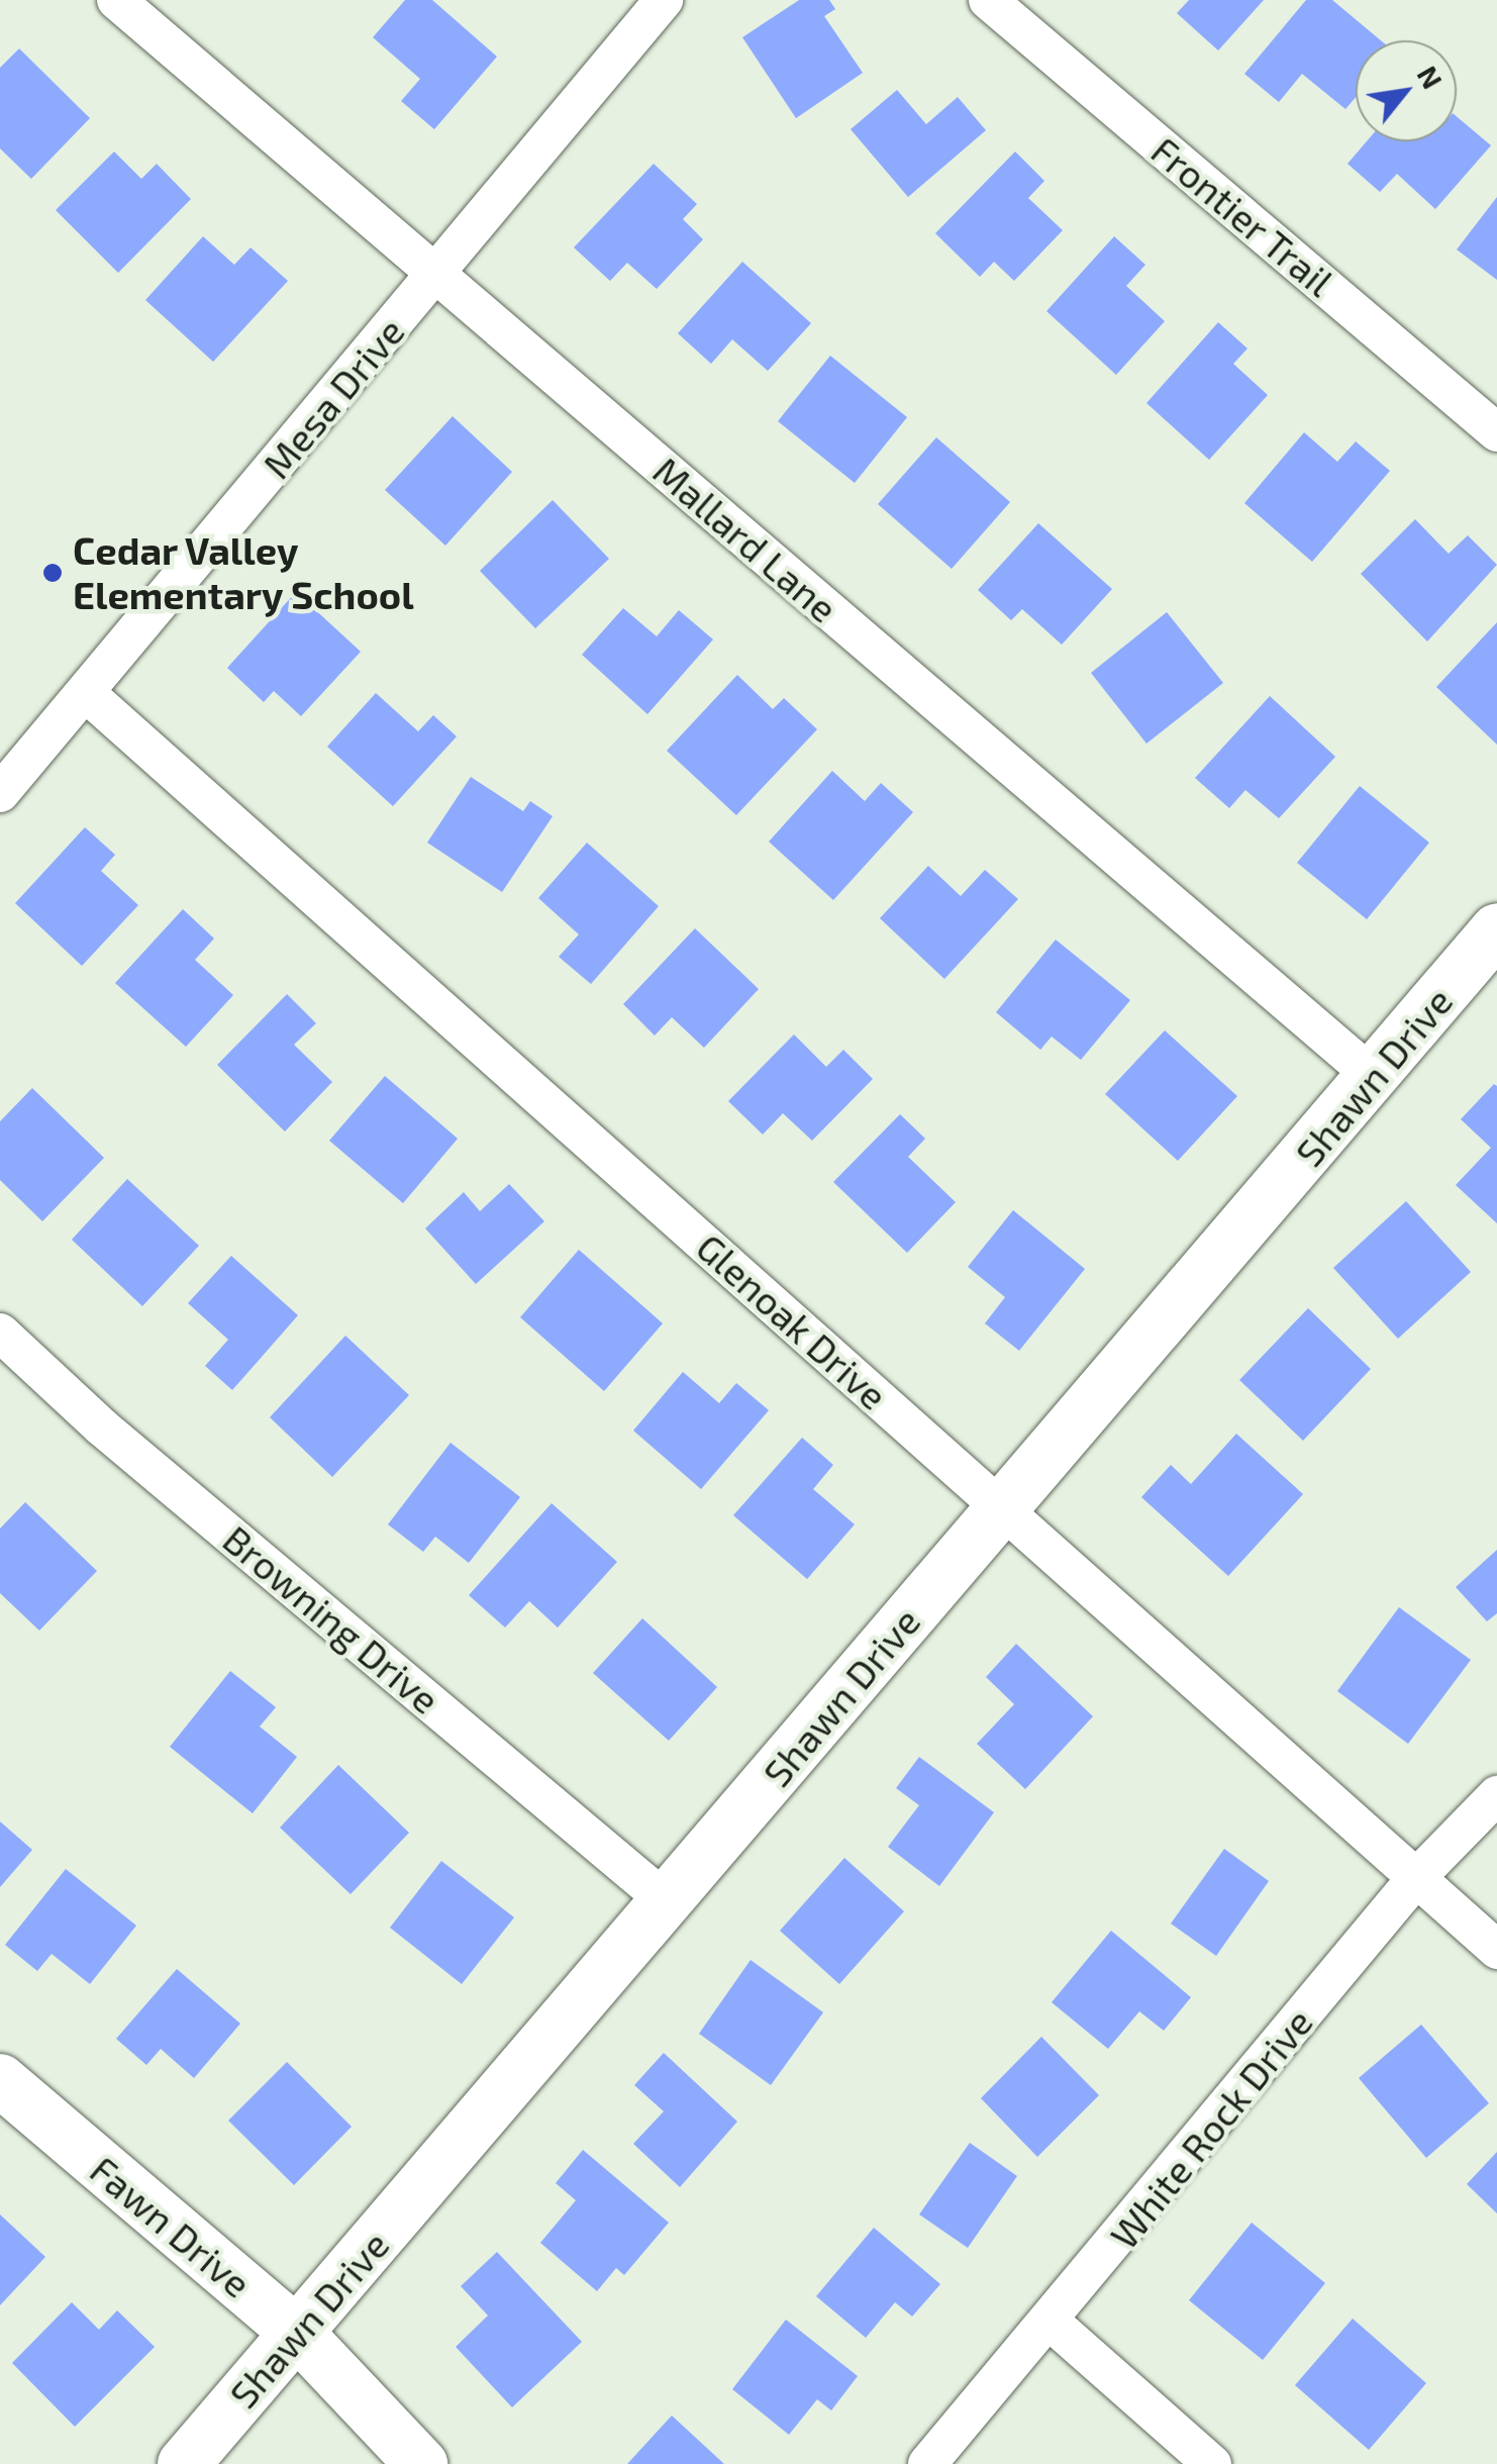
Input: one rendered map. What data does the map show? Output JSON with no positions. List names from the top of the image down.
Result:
{
  "streets": {
    "street": [
      "Frontier Trail",
      "Mesa Drive",
      "Mallard Lane",
      "Shawn Drive",
      "Glenoak Drive",
      "Browning Drive",
      "White Rock Drive",
      "Fawn Drive"
    ]
  },
  "crossings": [
    ["Mesa Drive", "Mallard Lane"],
    ["Mesa Drive", "Glenoak Drive"],
    ["Mallard Lane", "Shawn Drive"],
    ["Shawn Drive", "Glenoak Drive"],
    ["Shawn Drive", "Browning Drive"],
    ["Shawn Drive", "Fawn Drive"],
    ["Glenoak Drive", "White Rock Drive"]
  ],
  "places": ["Cedar Valley Elementary School"],
  "north": "top right"
}
